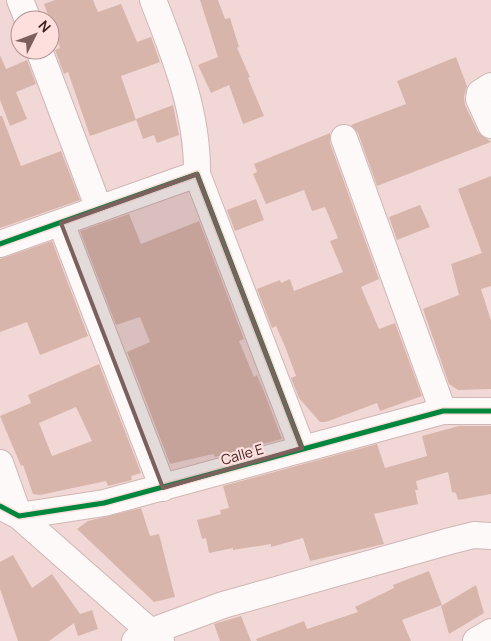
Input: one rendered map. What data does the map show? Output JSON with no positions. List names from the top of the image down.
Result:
{
  "streets": {
    "street": ["Calle E"]
  },
  "north": "top right"
}
